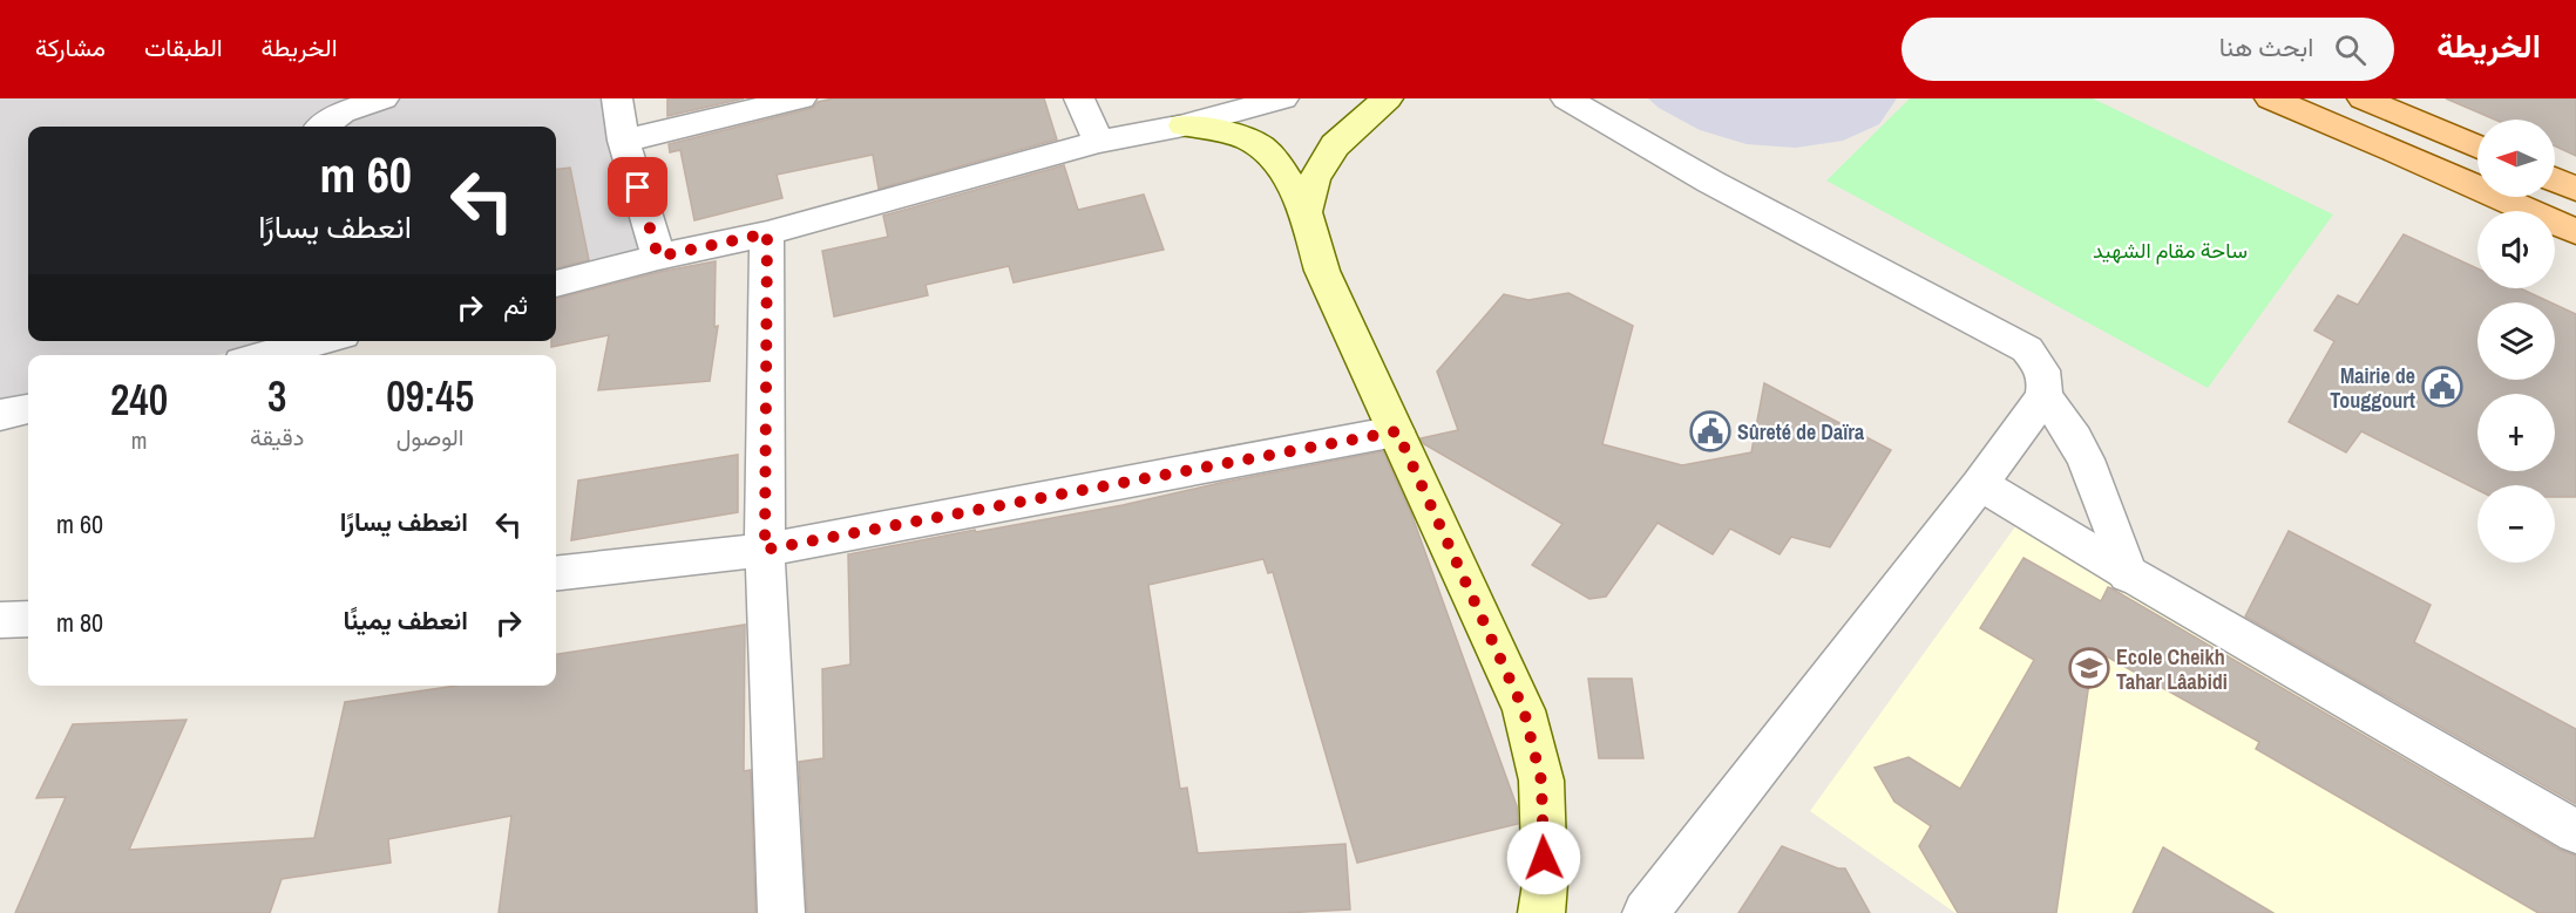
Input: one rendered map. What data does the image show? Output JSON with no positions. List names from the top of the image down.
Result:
{
  "parks": ["ساحة مقام الشهيد"],
  "places": {
    "public building": ["Mairie de Touggourt", "Sûreté de Daïra"],
    "school or university": ["Ecole Cheikh Tahar Lâabidi"]
  },
  "north": "left",
  "page": {
    "header": "الخريطة",
    "search": "ابحث هنا",
    "nav": ["الخريطة", "الطبقات", "مشاركة"],
    "map_buttons": ["+", "−"],
    "turn": ["60 m", "انعطف يسارًا"],
    "then": "ثم",
    "eta": [
      "09:45",
      "الوصول",
      "3",
      "دقيقة",
      "240",
      "m"
    ],
    "list": [
      {
        "name": "انعطف يسارًا",
        "value": "60 m"
      },
      {
        "name": "انعطف يمينًا",
        "value": "80 m"
      }
    ]
  }
}
